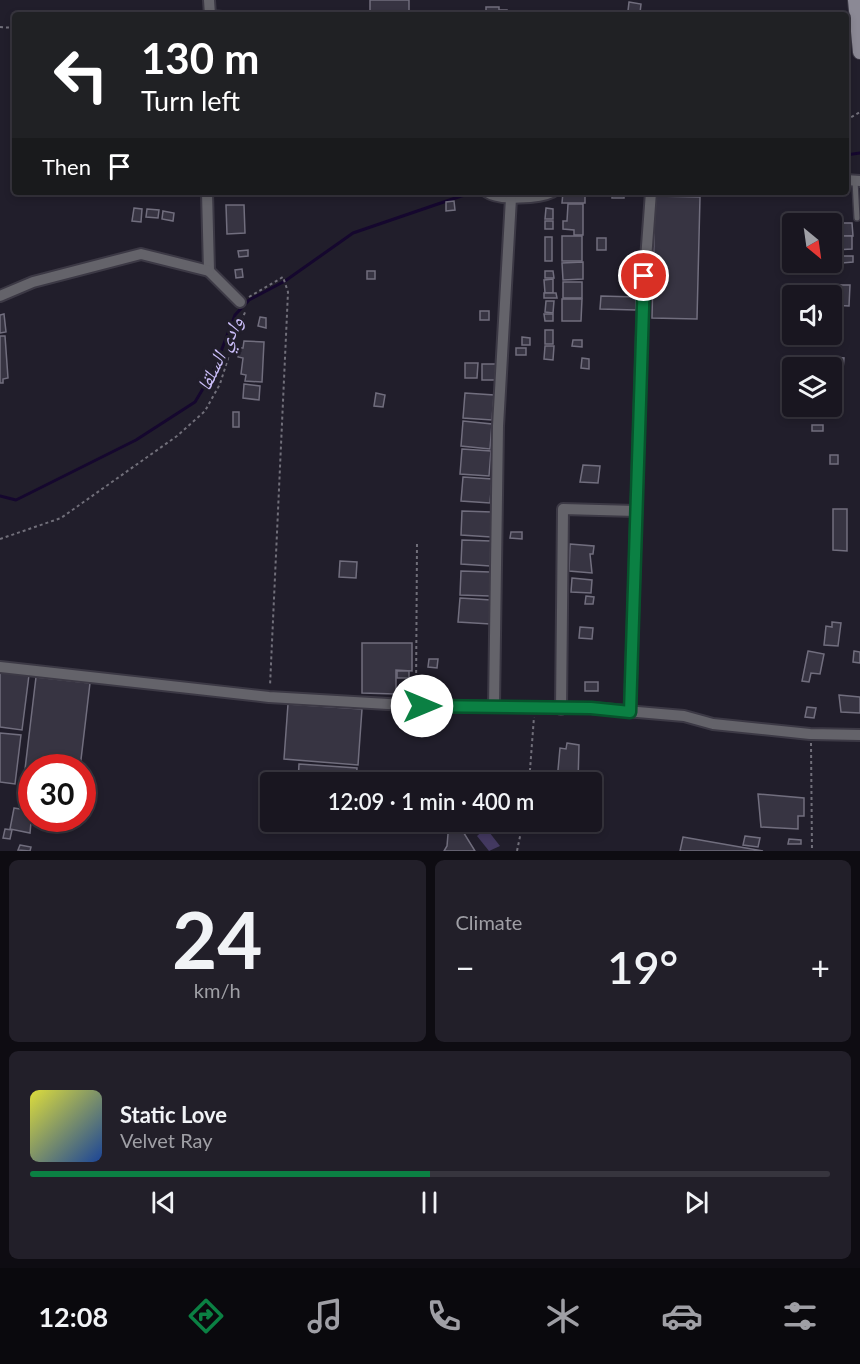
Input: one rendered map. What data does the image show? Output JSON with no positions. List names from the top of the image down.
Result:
{
  "water": ["وادي السلقا"],
  "north": "bottom right",
  "page": {
    "turn": ["130 m", "Turn left"],
    "then": "Then",
    "limit": "30",
    "trip": "12:09 · 1 min · 400 m",
    "tile": [
      ["24", "km/h"],
      "Climate"
    ],
    "heat": ["−", "19°", "+"],
    "song": ["Static Love", "Velvet Ray"],
    "tabs": "12:08"
  }
}
